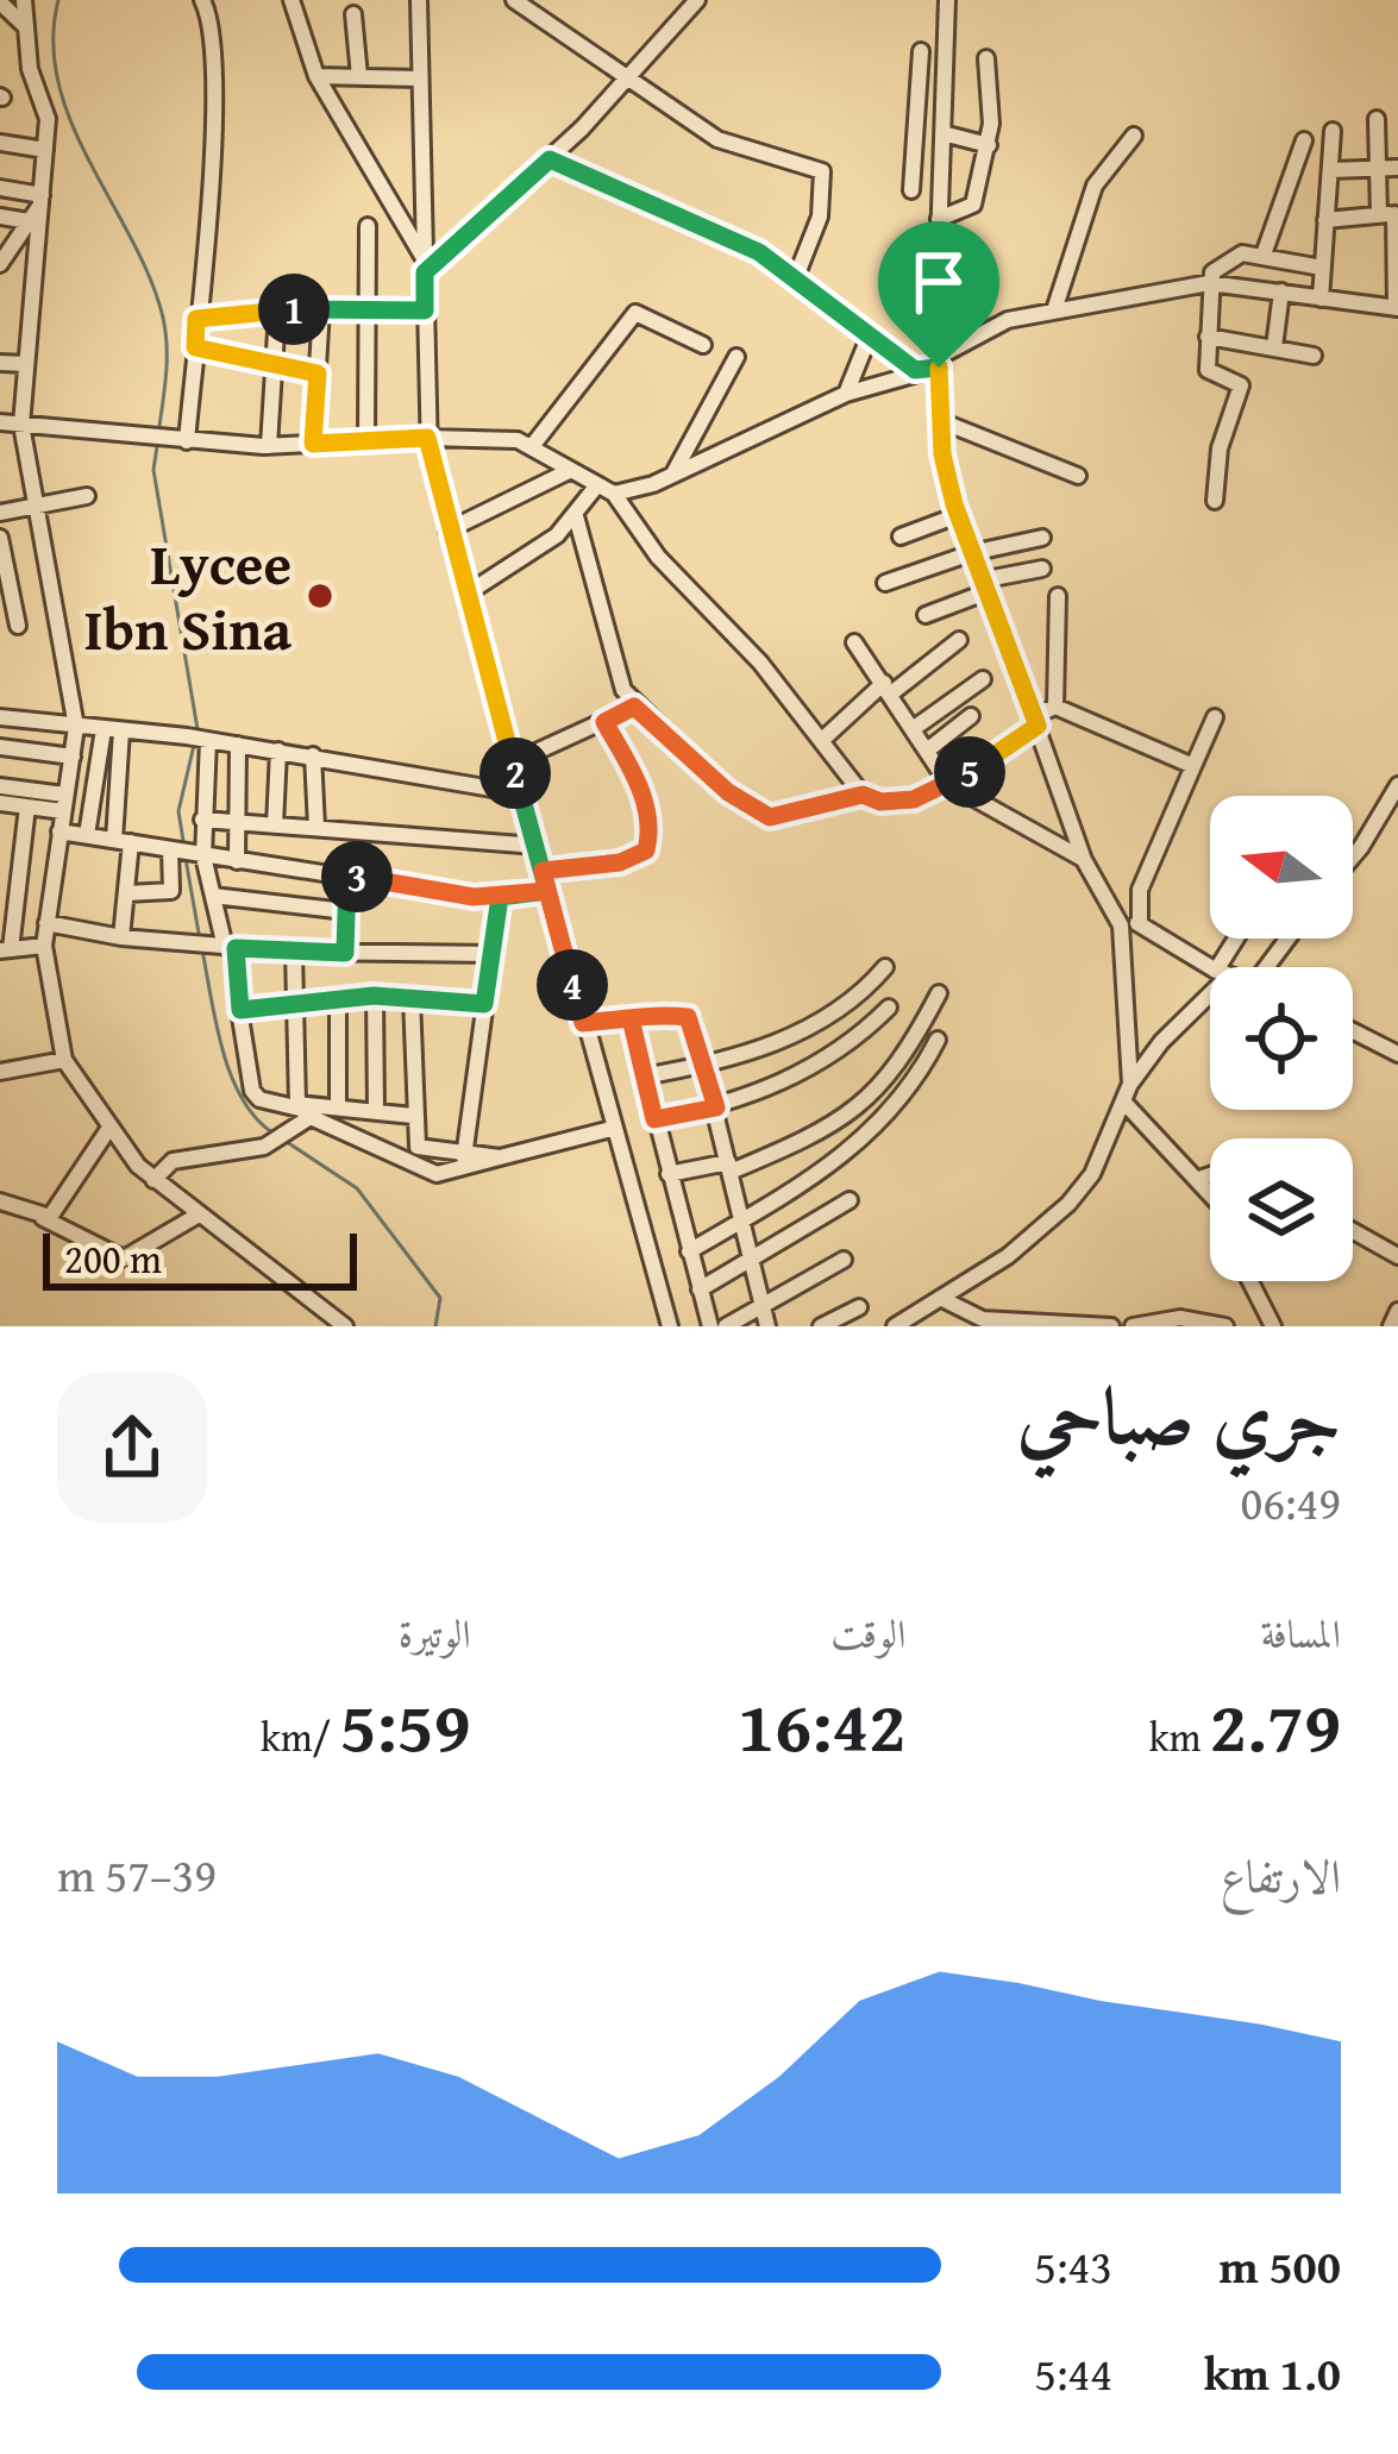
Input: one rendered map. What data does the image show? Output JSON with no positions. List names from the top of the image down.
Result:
{
  "places": ["Lycee Ibn Sina"],
  "scale_bar": "200 m",
  "north": "left",
  "page": {
    "pins": [
      "1",
      "5",
      "2",
      "3",
      "4"
    ],
    "scale": "200 m",
    "heading": ["جري صباحي", "06:49"],
    "stats": [
      ["المسافة", "2.79 km"],
      ["الوقت", "16:42"],
      ["الوتيرة", "5:59 /km"]
    ],
    "chart": ["الارتفاع", "39–57 m"],
    "list": [
      {
        "name": "500 m",
        "note": "5:43"
      },
      {
        "name": "1.0 km",
        "note": "5:44"
      }
    ]
  }
}
